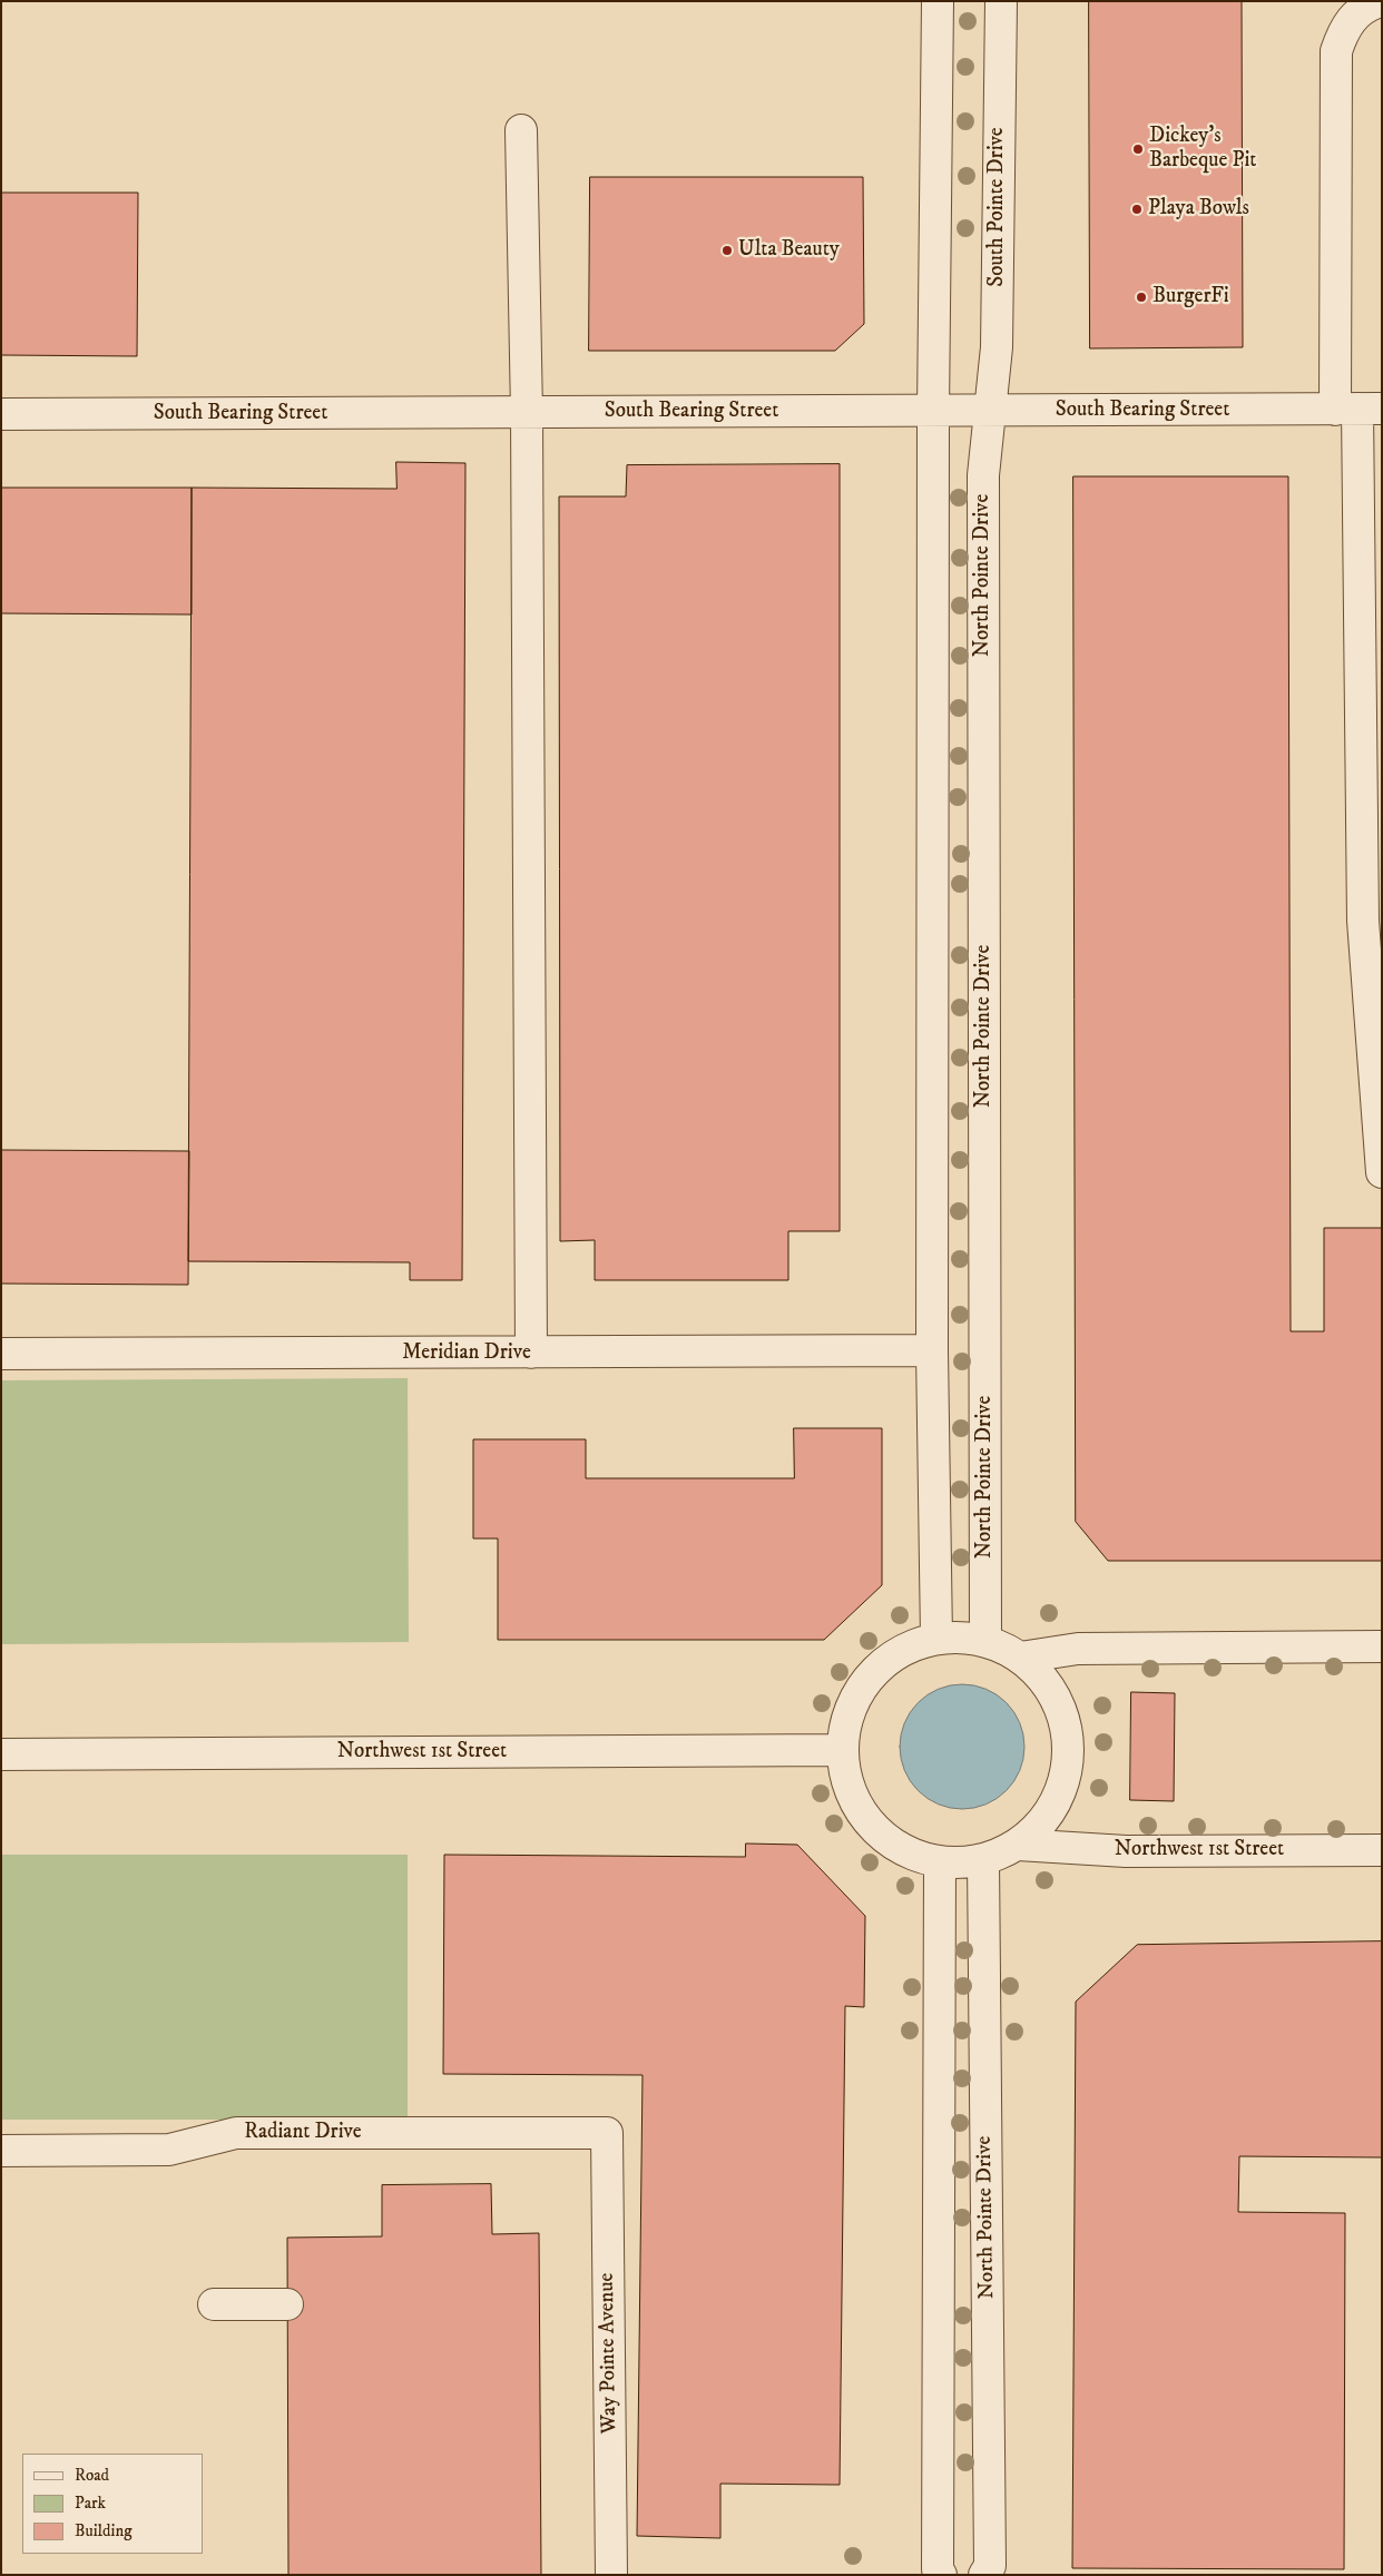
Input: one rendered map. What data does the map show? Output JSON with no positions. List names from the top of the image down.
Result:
{
  "streets": {
    "street": [
      "South Pointe Drive",
      "South Bearing Street",
      "North Pointe Drive",
      "Meridian Drive",
      "Northwest 1st Street",
      "Radiant Drive",
      "Way Pointe Avenue"
    ]
  },
  "crossings": [
    ["South Pointe Drive", "South Bearing Street"],
    ["South Pointe Drive", "North Pointe Drive"],
    ["South Bearing Street", "North Pointe Drive"],
    ["Radiant Drive", "Way Pointe Avenue"]
  ],
  "places": [
    "Dickey's Barbeque Pit",
    "Playa Bowls",
    "Ulta Beauty",
    "BurgerFi"
  ],
  "legend": ["Road", "Park", "Building"]
}
